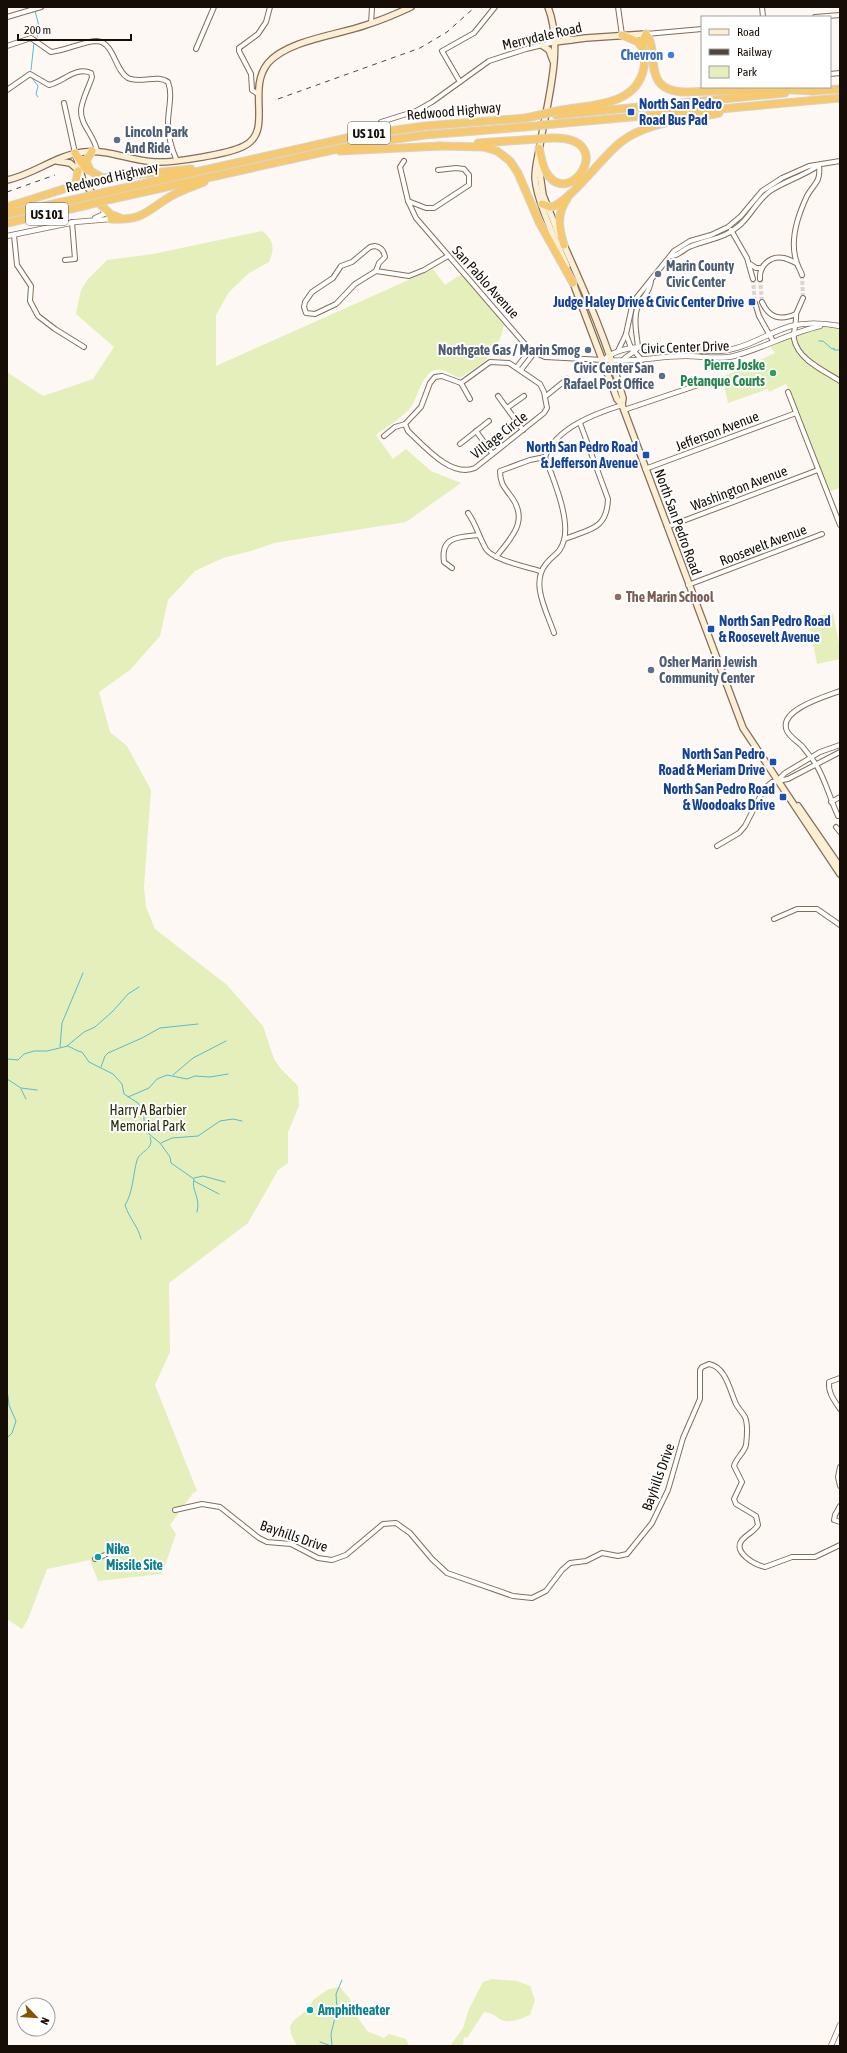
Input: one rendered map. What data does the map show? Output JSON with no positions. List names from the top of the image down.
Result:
{
  "streets": {
    "highway": ["Redwood Highway", "US 101"],
    "main road": ["Merrydale Road", "North San Pedro Road"],
    "street": [
      "San Pablo Avenue",
      "Civic Center Drive",
      "Jefferson Avenue",
      "Village Circle",
      "Washington Avenue",
      "Roosevelt Avenue",
      "Bayhills Drive"
    ]
  },
  "crossings": [
    ["Merrydale Road", "North San Pedro Road"],
    ["Civic Center Drive", "North San Pedro Road"],
    ["Jefferson Avenue", "North San Pedro Road"],
    ["Washington Avenue", "North San Pedro Road"],
    ["North San Pedro Road", "Roosevelt Avenue"]
  ],
  "parks": ["Harry A Barbier Memorial Park"],
  "places": {
    "other": [
      "Chevron",
      "Lincoln Park And Ride",
      "Marin County Civic Center",
      "Northgate Gas / Marin Smog",
      "Pierre Joske Petanque Courts",
      "Civic Center San Rafael Post Office",
      "The Marin School",
      "Osher Marin Jewish Community Center",
      "Nike Missile Site",
      "Amphitheater"
    ],
    "transit": [
      "North San Pedro Road Bus Pad",
      "Judge Haley Drive & Civic Center Drive",
      "North San Pedro Road & Jefferson Avenue",
      "North San Pedro Road & Roosevelt Avenue",
      "North San Pedro Road & Meriam Drive",
      "North San Pedro Road & Woodoaks Drive"
    ]
  },
  "legend": ["Road", "Railway", "Park"],
  "scale_bar": "200 m",
  "north": "bottom right"
}
